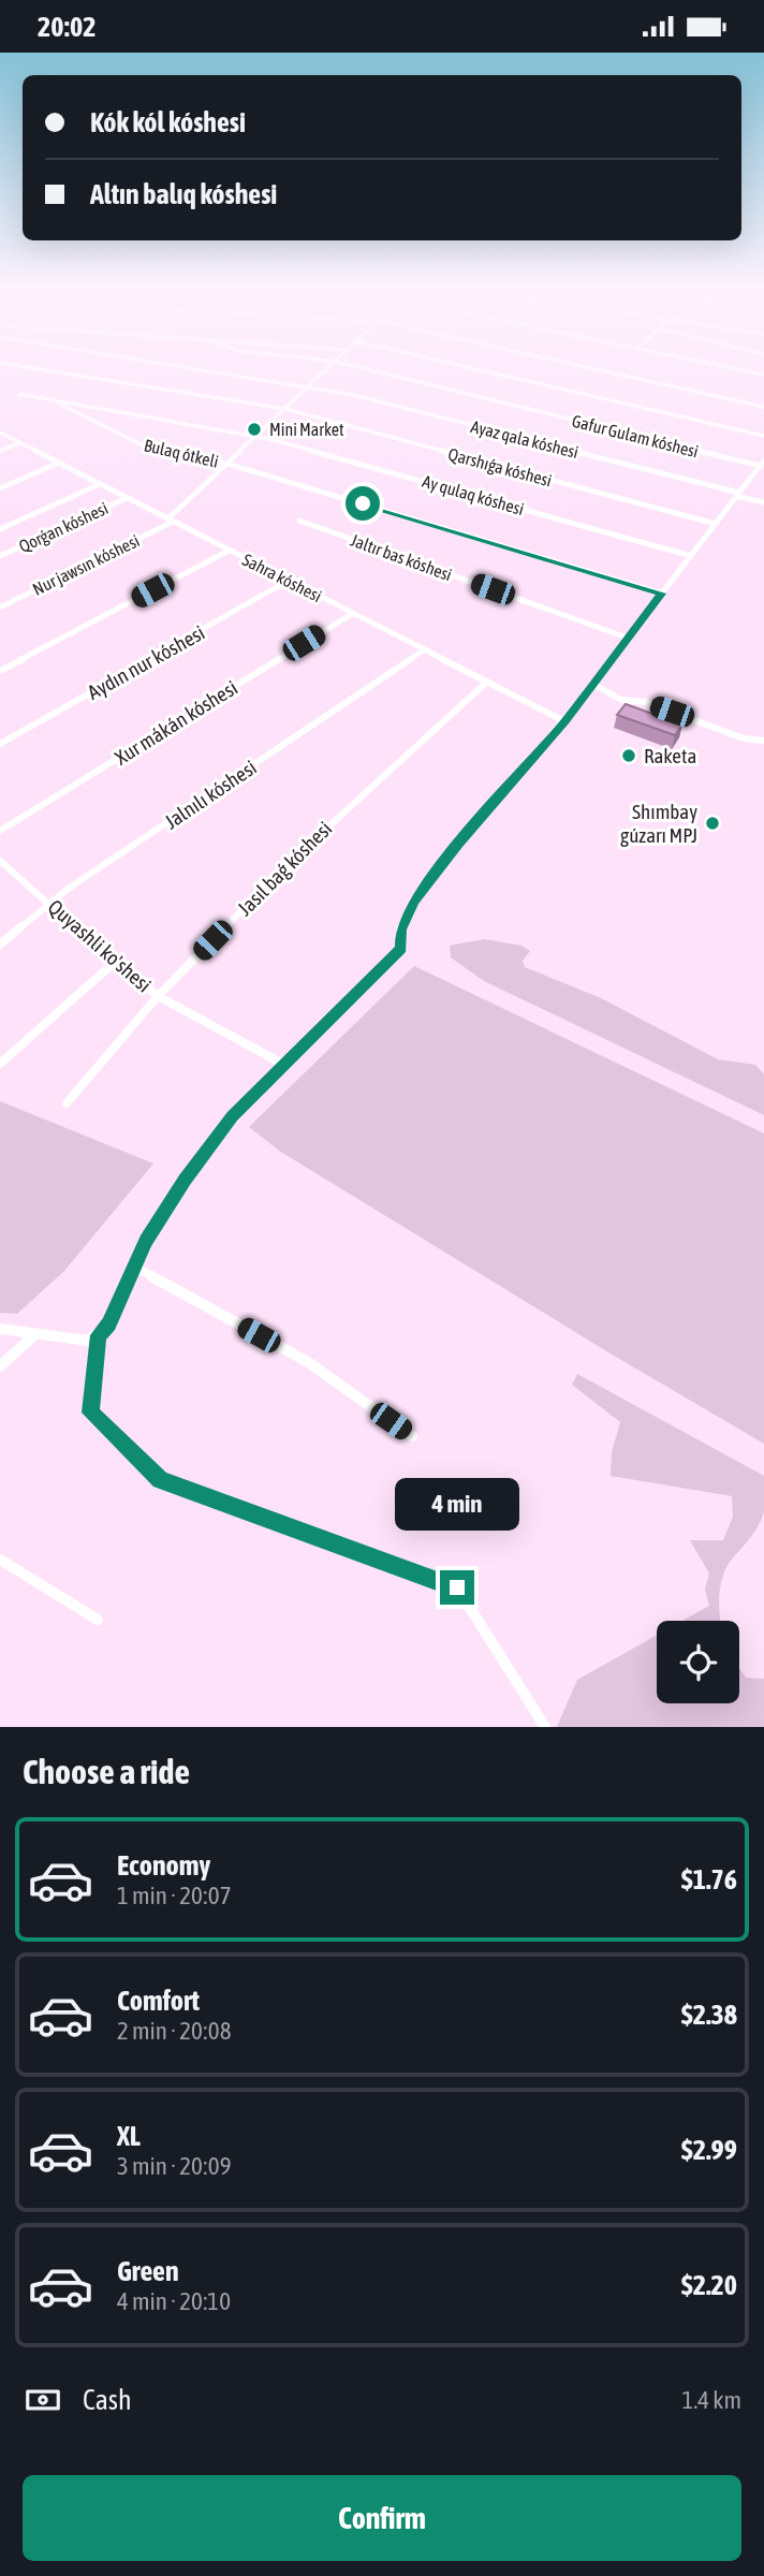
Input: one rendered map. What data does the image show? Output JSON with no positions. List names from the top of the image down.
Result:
{
  "streets": {
    "street": [
      "Gafur Gulam kóshesi",
      "Ayaz qala kóshesi",
      "Bulaq ótkeli",
      "Qarshıǵa kóshesi",
      "Ay qulaq kóshesi",
      "Qorǵan kóshesi",
      "Jaltır bas kóshesi",
      "Nur jawsın kóshesi",
      "Sahra kóshesi",
      "Aydın nur kóshesi",
      "Xur mákán kóshesi",
      "Jalnılı kóshesi",
      "Jasıl baǵ kóshesi",
      "Quyashli ko'shesi"
    ]
  },
  "crossings": [
    ["Ayaz qala kóshesi", "Nur jawsın kóshesi"],
    ["Bulaq ótkeli", "Ay qulaq kóshesi"],
    ["Bulaq ótkeli", "Nur jawsın kóshesi"],
    ["Qarshıǵa kóshesi", "Nur jawsın kóshesi"],
    ["Ay qulaq kóshesi", "Nur jawsın kóshesi"],
    ["Qorǵan kóshesi", "Sahra kóshesi"],
    ["Nur jawsın kóshesi", "Sahra kóshesi"],
    ["Sahra kóshesi", "Aydın nur kóshesi"],
    ["Sahra kóshesi", "Xur mákán kóshesi"],
    ["Sahra kóshesi", "Jalnılı kóshesi"],
    ["Sahra kóshesi", "Jasıl baǵ kóshesi"],
    ["Jalnılı kóshesi", "Quyashli ko'shesi"],
    ["Jasıl baǵ kóshesi", "Quyashli ko'shesi"]
  ],
  "places": ["Mini Market", "Raketa", "Shımbay gúzarı MPJ"],
  "page": {
    "status": "20:02",
    "banner": ["Kók kól kóshesi", "Altın balıq kóshesi"],
    "bubble": "4 min",
    "heading": "Choose a ride",
    "list": [
      {
        "name": "Economy",
        "note": "1 min · 20:07",
        "value": "$1.76"
      },
      {
        "name": "Comfort",
        "note": "2 min · 20:08",
        "value": "$2.38"
      },
      {
        "name": "XL",
        "note": "3 min · 20:09",
        "value": "$2.99"
      },
      {
        "name": "Green",
        "note": "4 min · 20:10",
        "value": "$2.20"
      }
    ],
    "pay": ["Cash", "1.4 km"],
    "buttons": "Confirm"
  }
}
